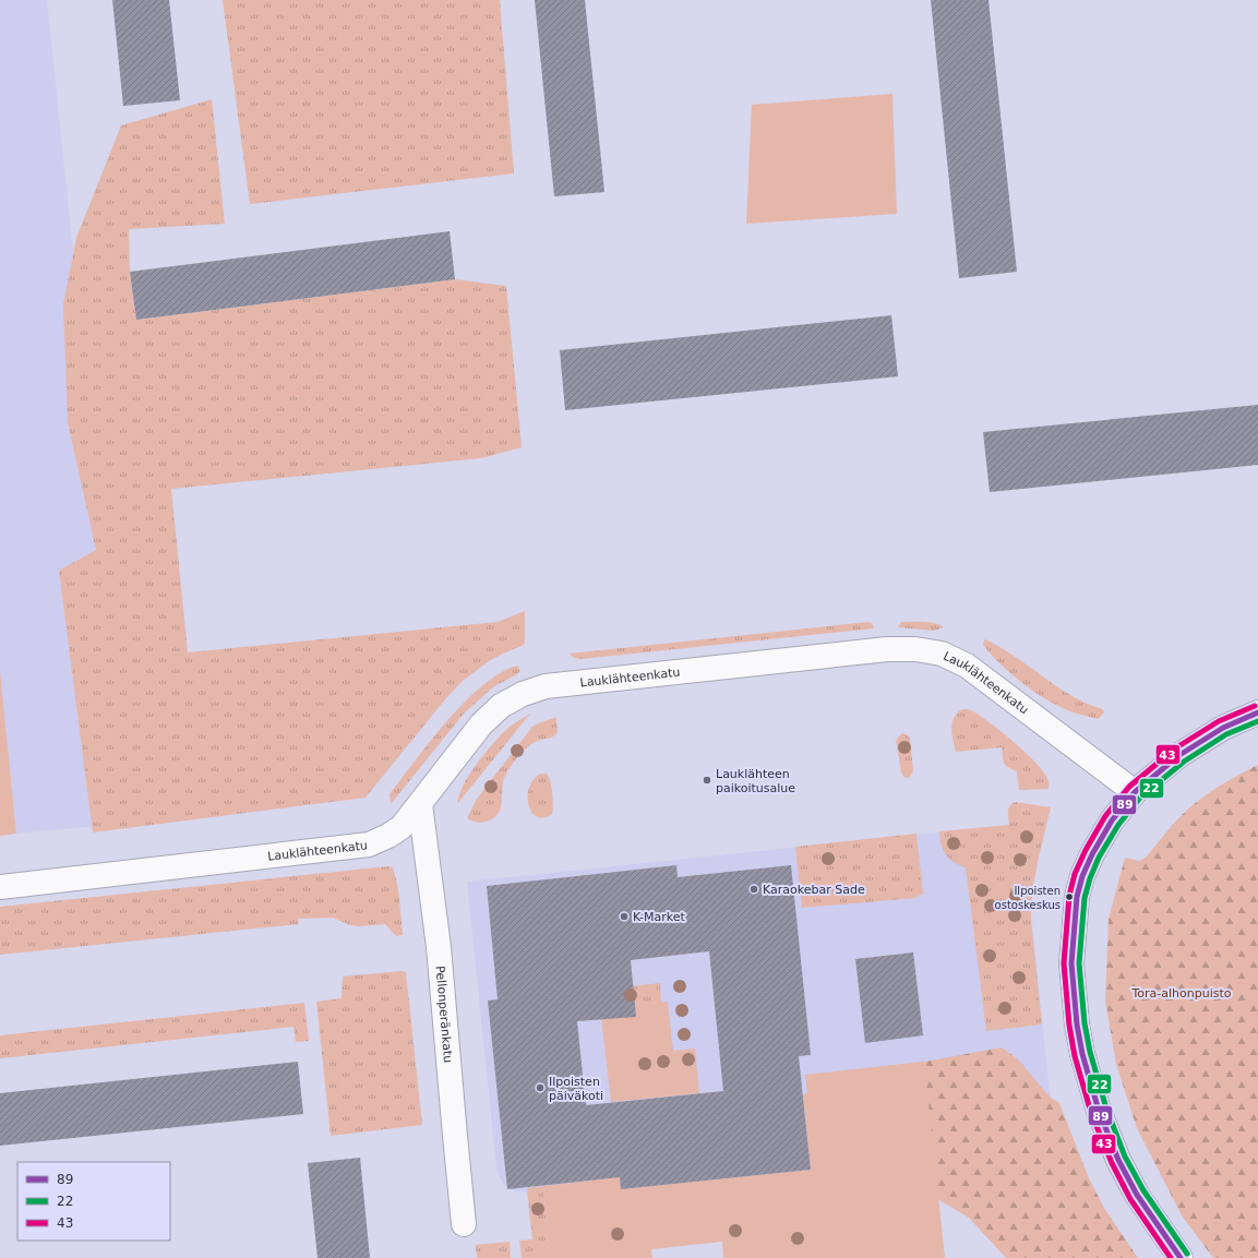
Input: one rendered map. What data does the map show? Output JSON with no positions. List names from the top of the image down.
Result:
{
  "streets": {
    "street": ["Lauklähteenkatu", "Pellonperänkatu"]
  },
  "crossings": [
    ["Lauklähteenkatu", "Pellonperänkatu"]
  ],
  "parks": ["Tora-alhonpuisto"],
  "places": [
    "Lauklähteen paikoitusalue",
    "Karaokebar Sade",
    "Ilpoisten ostoskeskus",
    "K-Market",
    "Ilpoisten päiväkoti"
  ],
  "lines": ["transit line 43", "transit line 89", "transit line 22"],
  "legend": ["89", "22", "43"]
}
